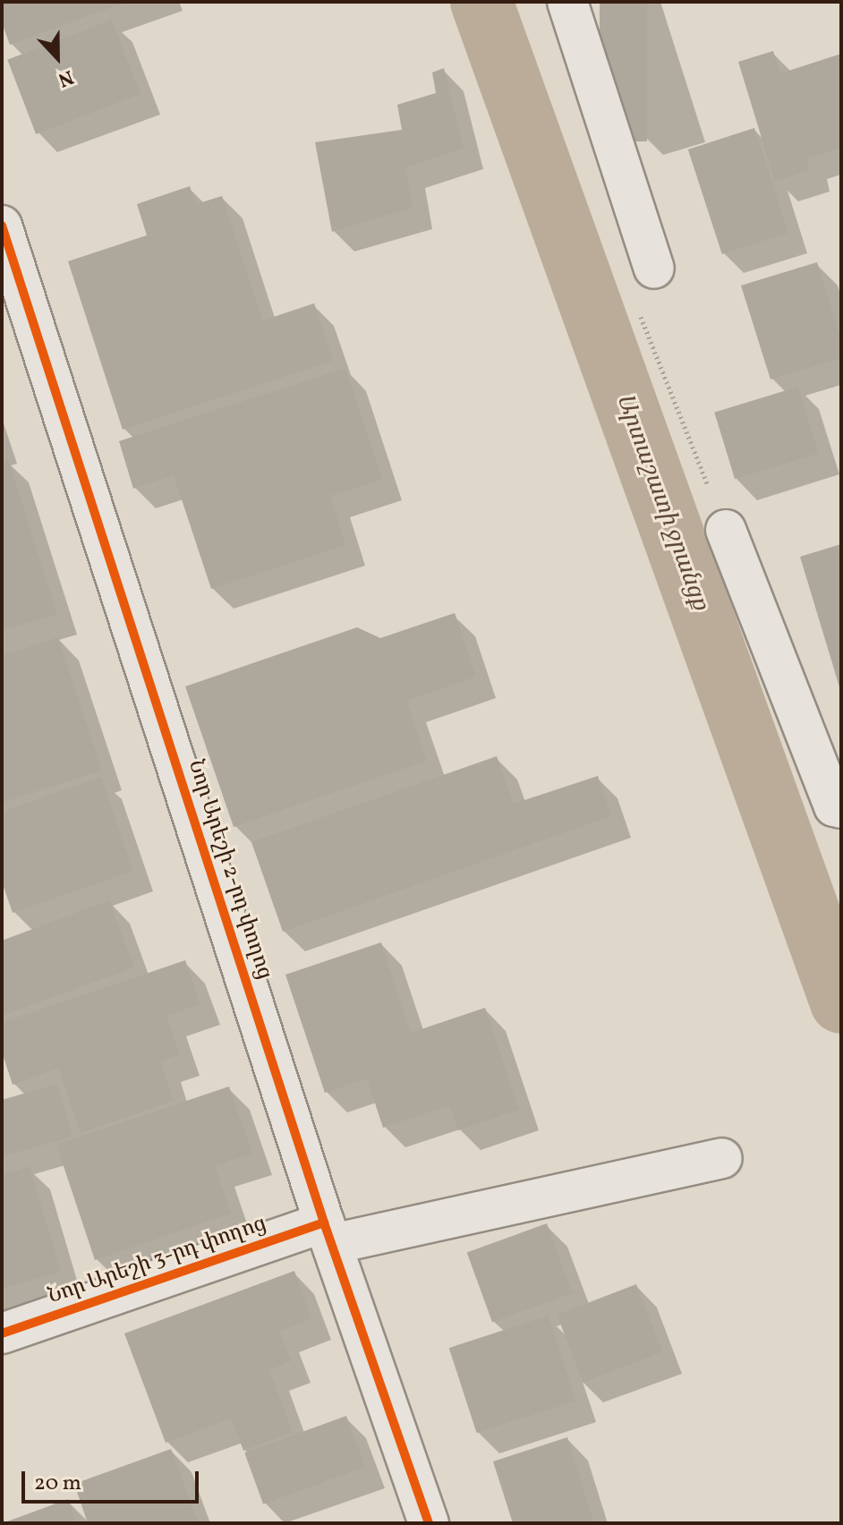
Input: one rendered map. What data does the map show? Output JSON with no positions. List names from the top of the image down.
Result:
{
  "streets": {
    "street": ["Նոր Արեշի 2-րդ փողոց", "Նոր Արեշի 3-րդ փողոց"]
  },
  "crossings": [
    ["Նոր Արեշի 2-րդ փողոց", "Նոր Արեշի 3-րդ փողոց"]
  ],
  "water": ["Արտաշատի ջրանցք"],
  "scale_bar": "20 m",
  "north": "bottom"
}
